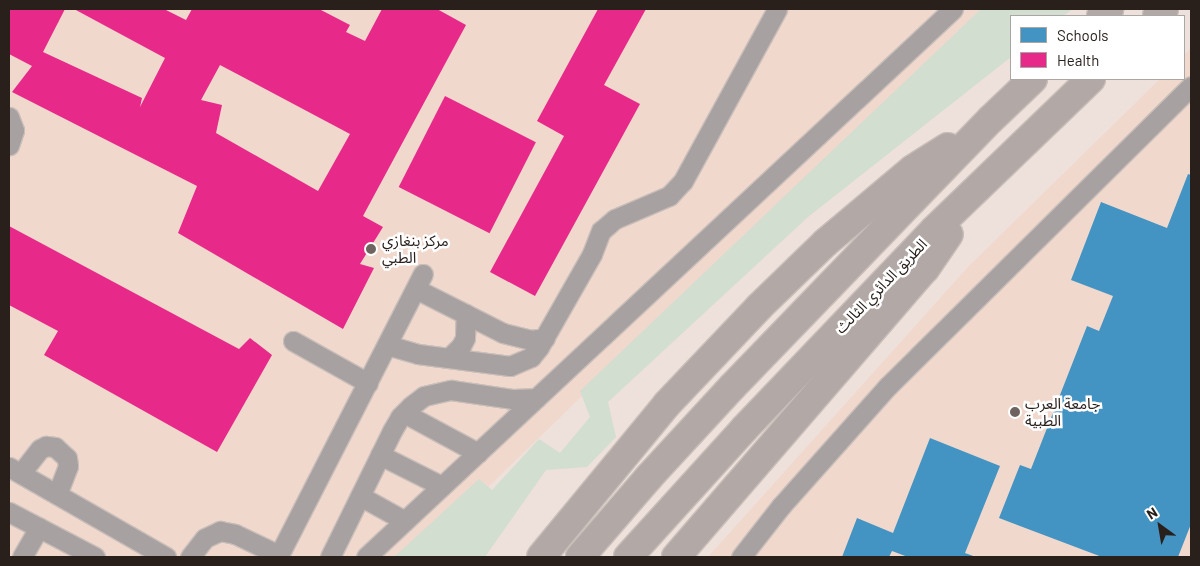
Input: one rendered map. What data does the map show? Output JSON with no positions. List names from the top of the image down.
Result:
{
  "streets": {
    "highway": ["الطريق الدائري الثالث"]
  },
  "places": ["مركز بنغازي الطبي", "جامعة العرب الطبية"],
  "legend": ["Schools", "Health"],
  "north": "top left"
}
